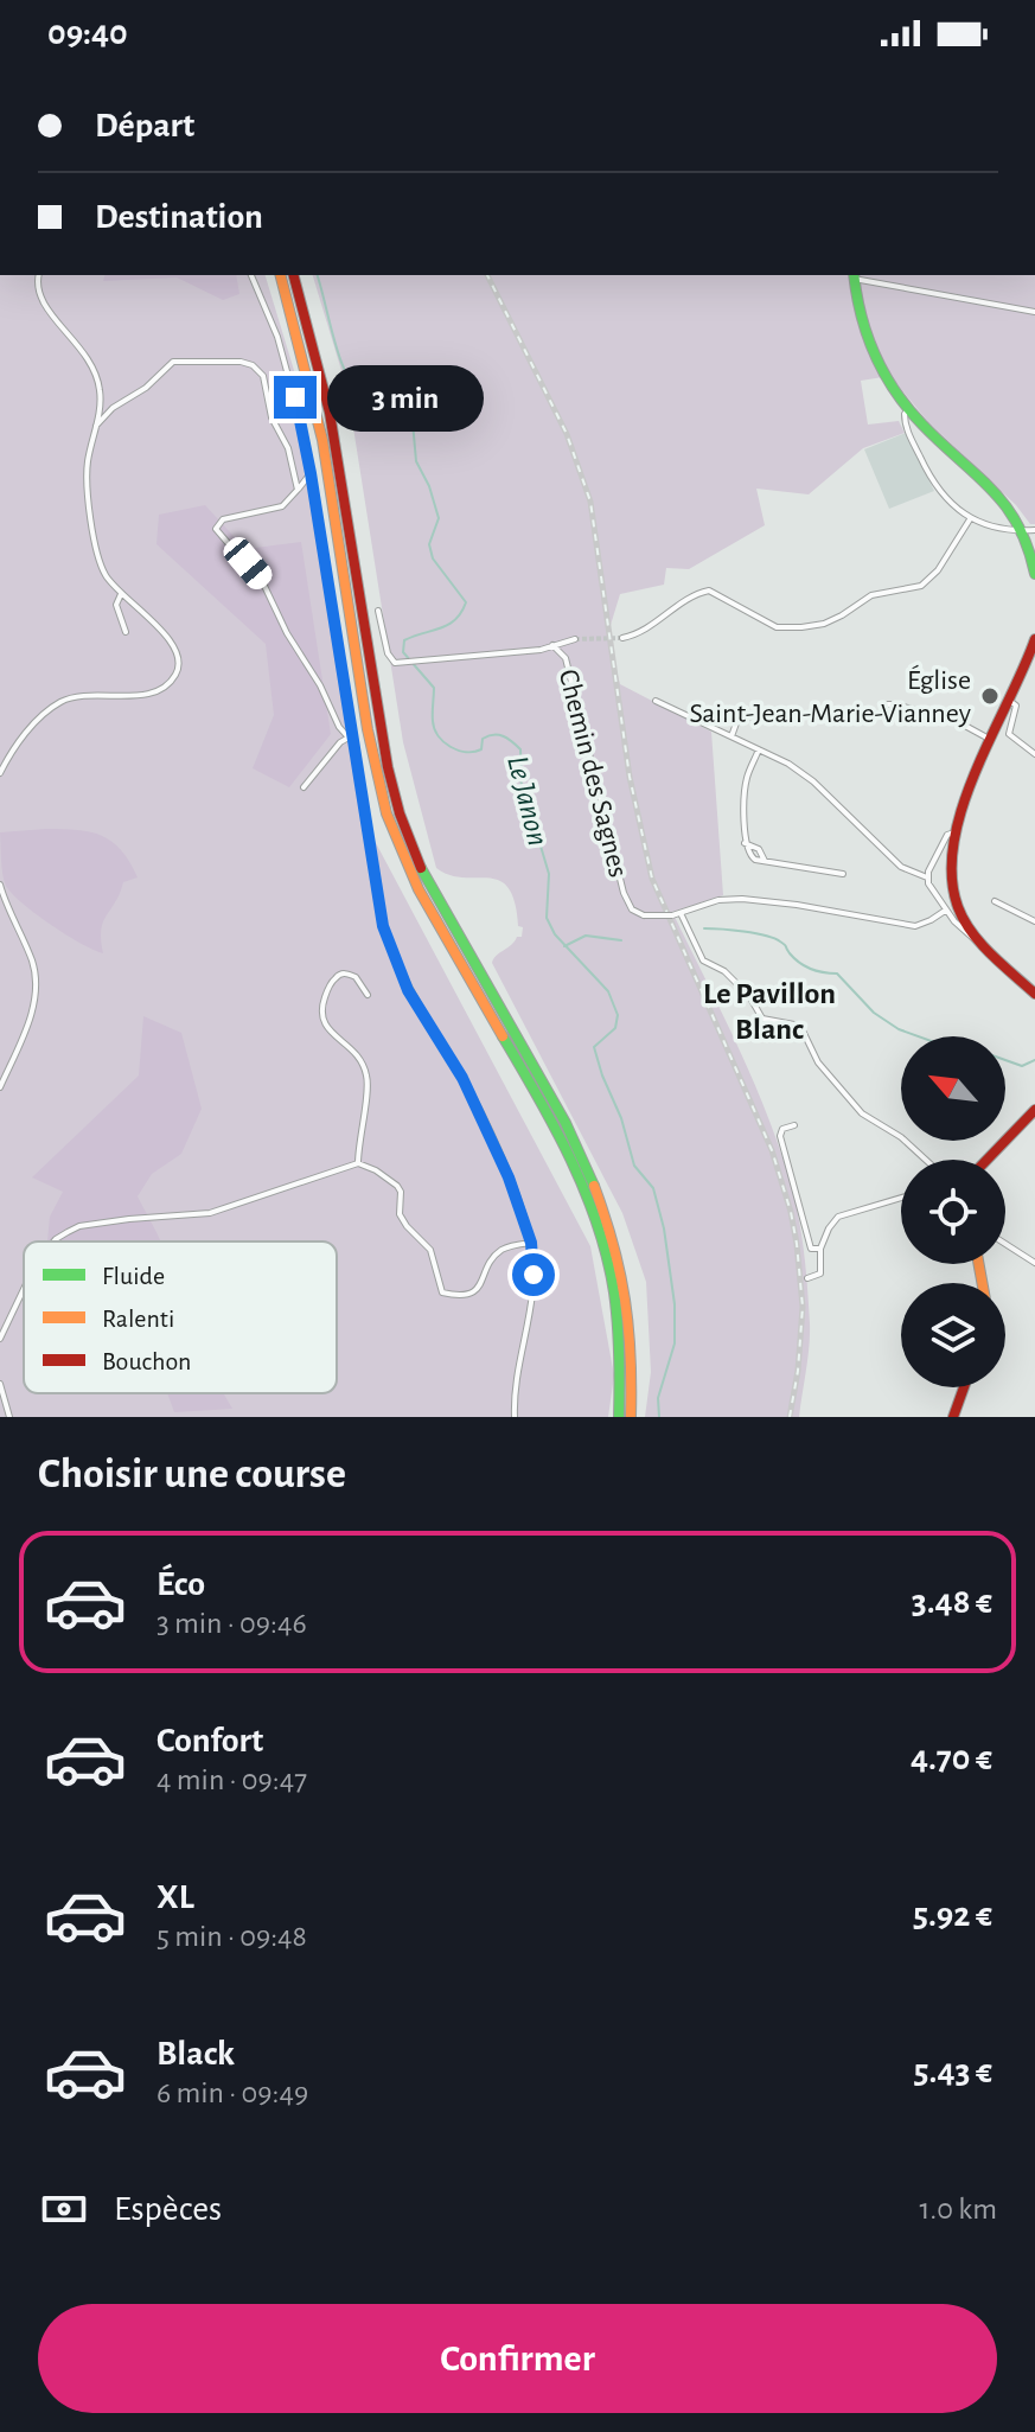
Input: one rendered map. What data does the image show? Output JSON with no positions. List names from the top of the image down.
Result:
{
  "streets": {
    "street": ["Chemin des Sagnes"]
  },
  "districts": ["Le Pavillon Blanc"],
  "water": ["Le Janon"],
  "places": ["Église Saint-Jean-Marie-Vianney"],
  "legend": ["Fluide", "Ralenti", "Bouchon"],
  "north": "top left",
  "page": {
    "status": "09:40",
    "banner": ["Départ", "Destination"],
    "bubble": "3 min",
    "heading": "Choisir une course",
    "list": [
      {
        "name": "Éco",
        "note": "3 min · 09:46",
        "value": "3.48 €"
      },
      {
        "name": "Confort",
        "note": "4 min · 09:47",
        "value": "4.70 €"
      },
      {
        "name": "XL",
        "note": "5 min · 09:48",
        "value": "5.92 €"
      },
      {
        "name": "Black",
        "note": "6 min · 09:49",
        "value": "5.43 €"
      }
    ],
    "pay": ["Espèces", "1.0 km"],
    "buttons": "Confirmer"
  }
}
